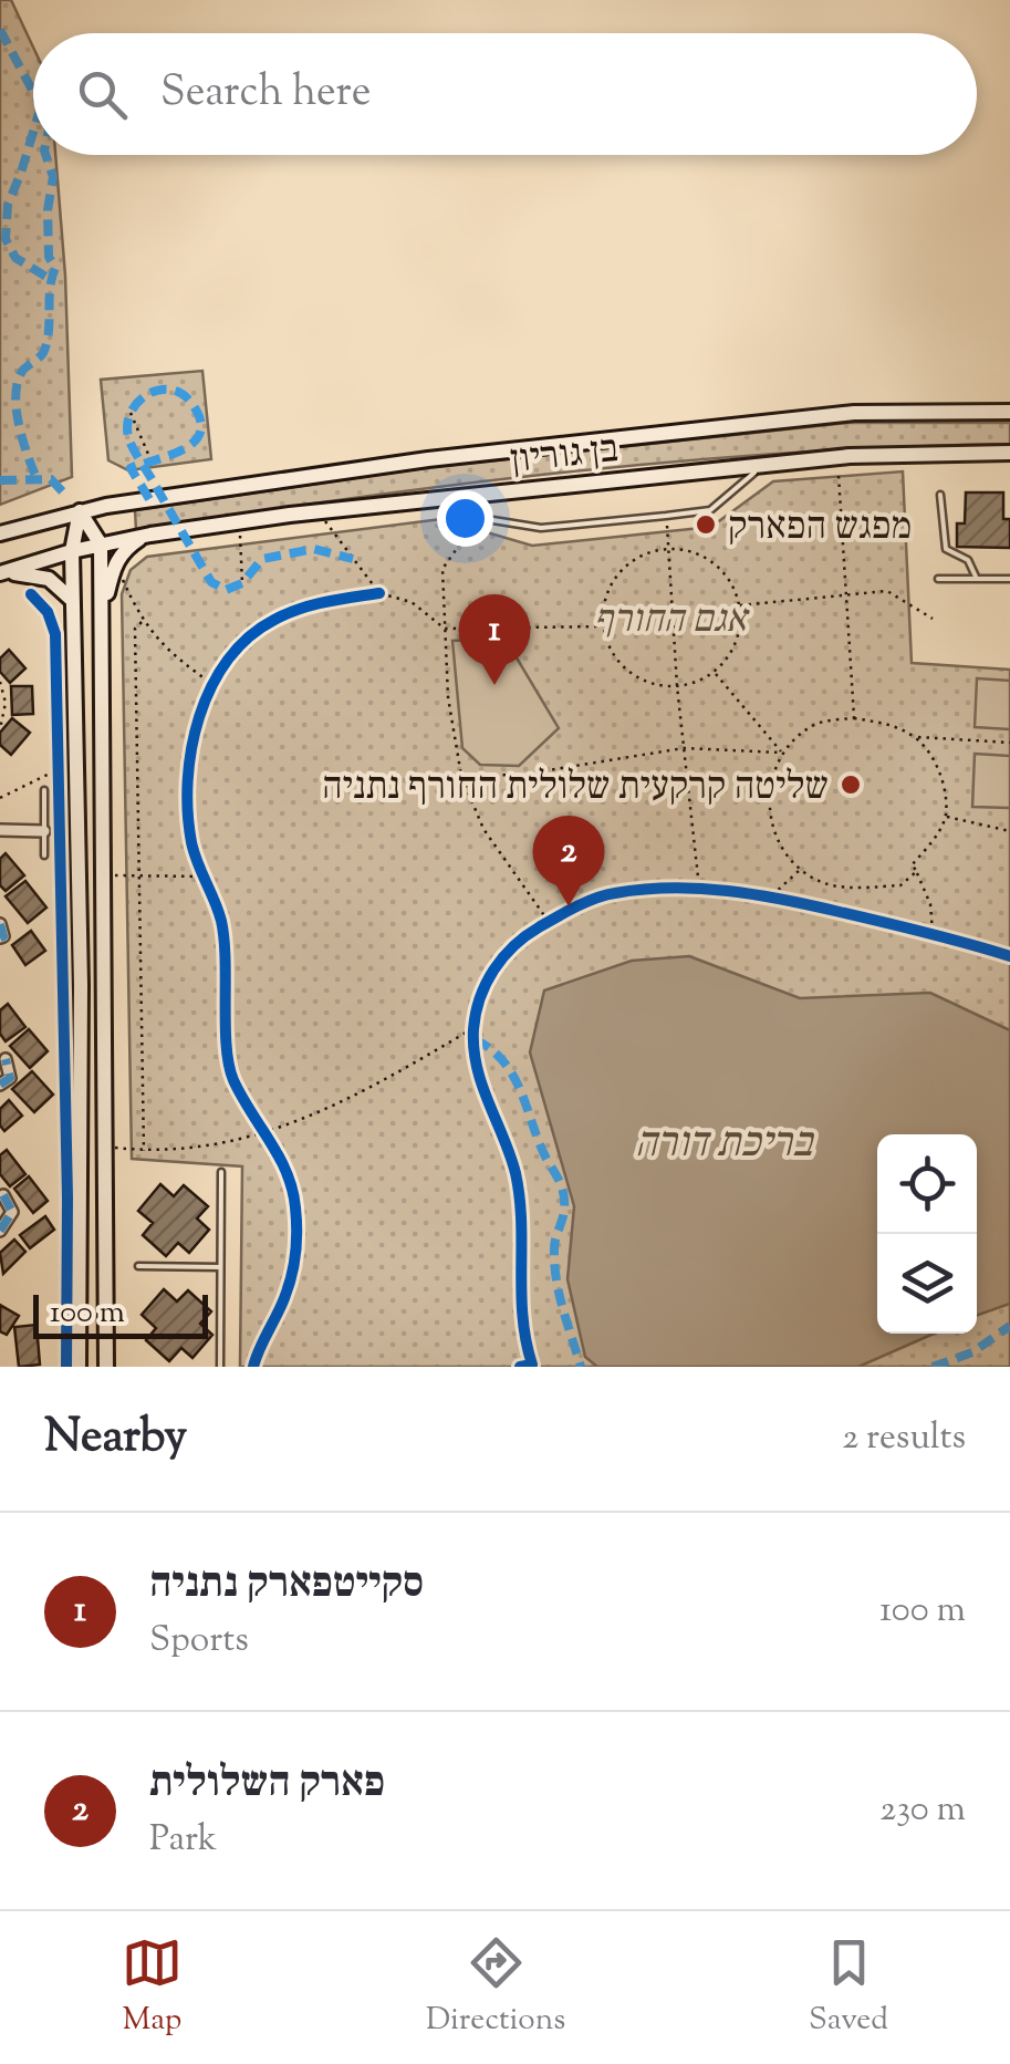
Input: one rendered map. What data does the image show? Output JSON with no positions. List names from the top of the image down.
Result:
{
  "streets": {
    "main road": ["בן גוריון"]
  },
  "water": ["בריכת דורה"],
  "parks": ["אגם החורף"],
  "places": ["מפגש הפארק", "שליטה קרקעית שלולית החורף נתניה"],
  "scale_bar": "100 m",
  "page": {
    "search": "Search here",
    "pins": ["1", "2"],
    "scale": "100 m",
    "heading": ["Nearby", "2 results"],
    "list": [
      {
        "mark": "1",
        "name": "סקייטפארק נתניה",
        "note": "Sports",
        "value": "100 m"
      },
      {
        "mark": "2",
        "name": "פארק השלולית",
        "note": "Park",
        "value": "230 m"
      }
    ],
    "nav": ["Map", "Directions", "Saved"]
  }
}
